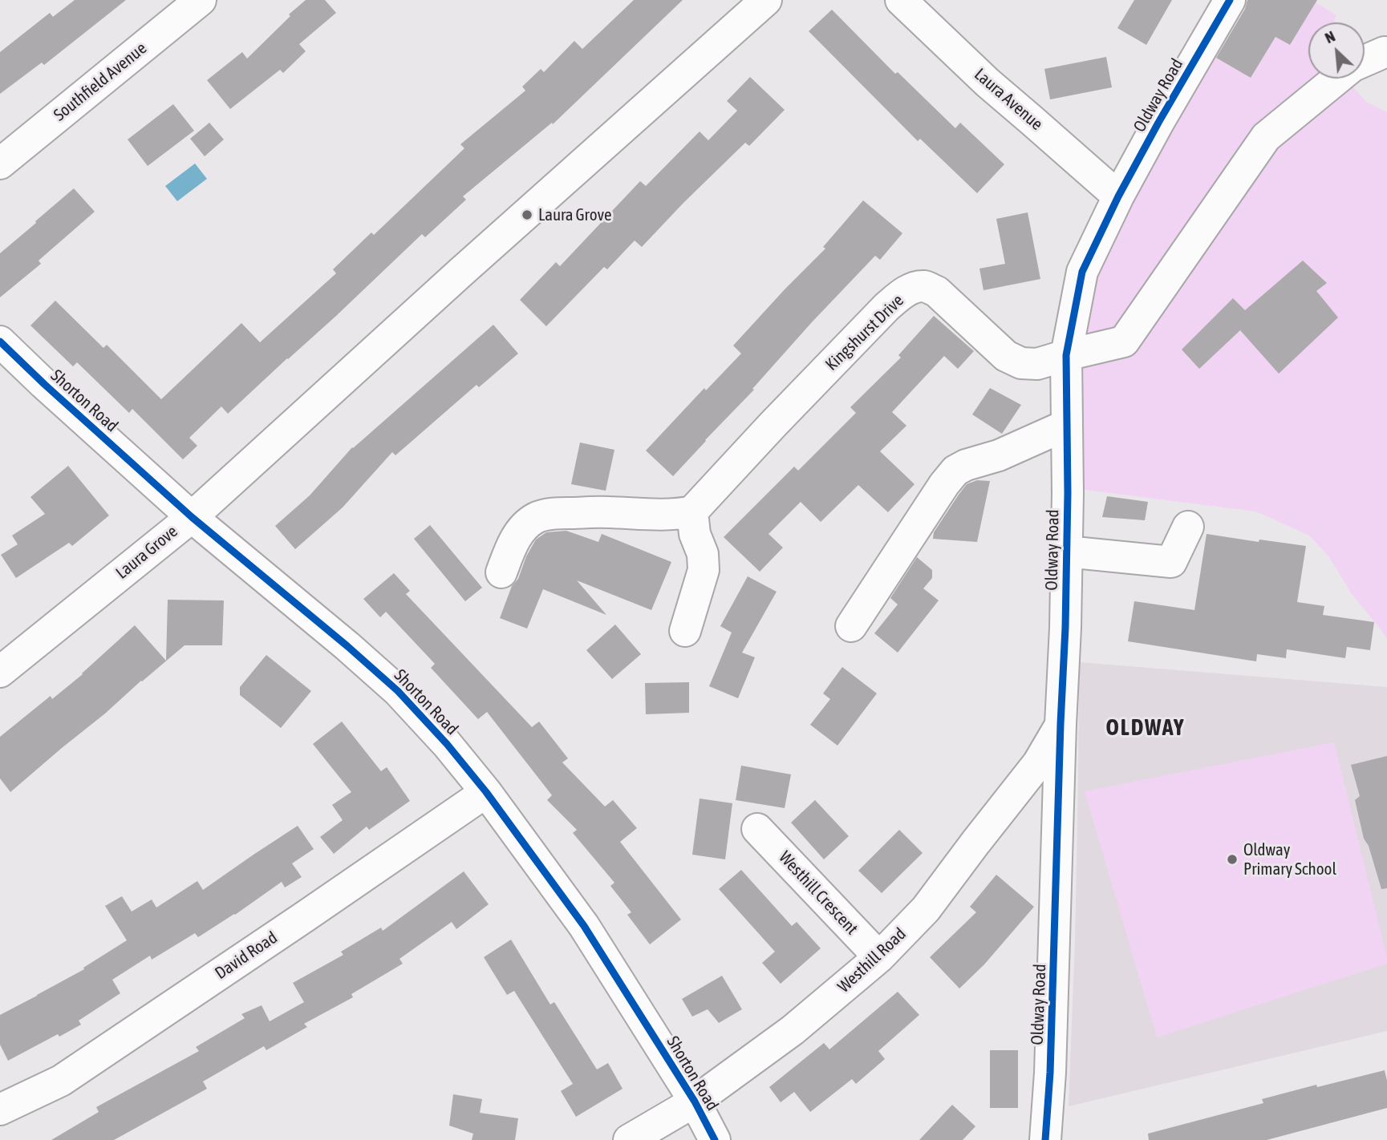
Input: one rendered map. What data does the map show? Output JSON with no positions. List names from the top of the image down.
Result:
{
  "streets": {
    "street": [
      "Southfield Avenue",
      "Oldway Road",
      "Laura Avenue",
      "Kingshurst Drive",
      "Shorton Road",
      "Laura Grove",
      "Westhill Crescent",
      "David Road",
      "Westhill Road"
    ]
  },
  "crossings": [
    ["Oldway Road", "Laura Avenue"],
    ["Oldway Road", "Kingshurst Drive"],
    ["Oldway Road", "Westhill Road"],
    ["Shorton Road", "Laura Grove"],
    ["Shorton Road", "David Road"],
    ["Shorton Road", "Westhill Road"],
    ["Westhill Crescent", "Westhill Road"]
  ],
  "districts": ["OLDWAY"],
  "places": ["Laura Grove", "Oldway Primary School"],
  "north": "top left"
}
